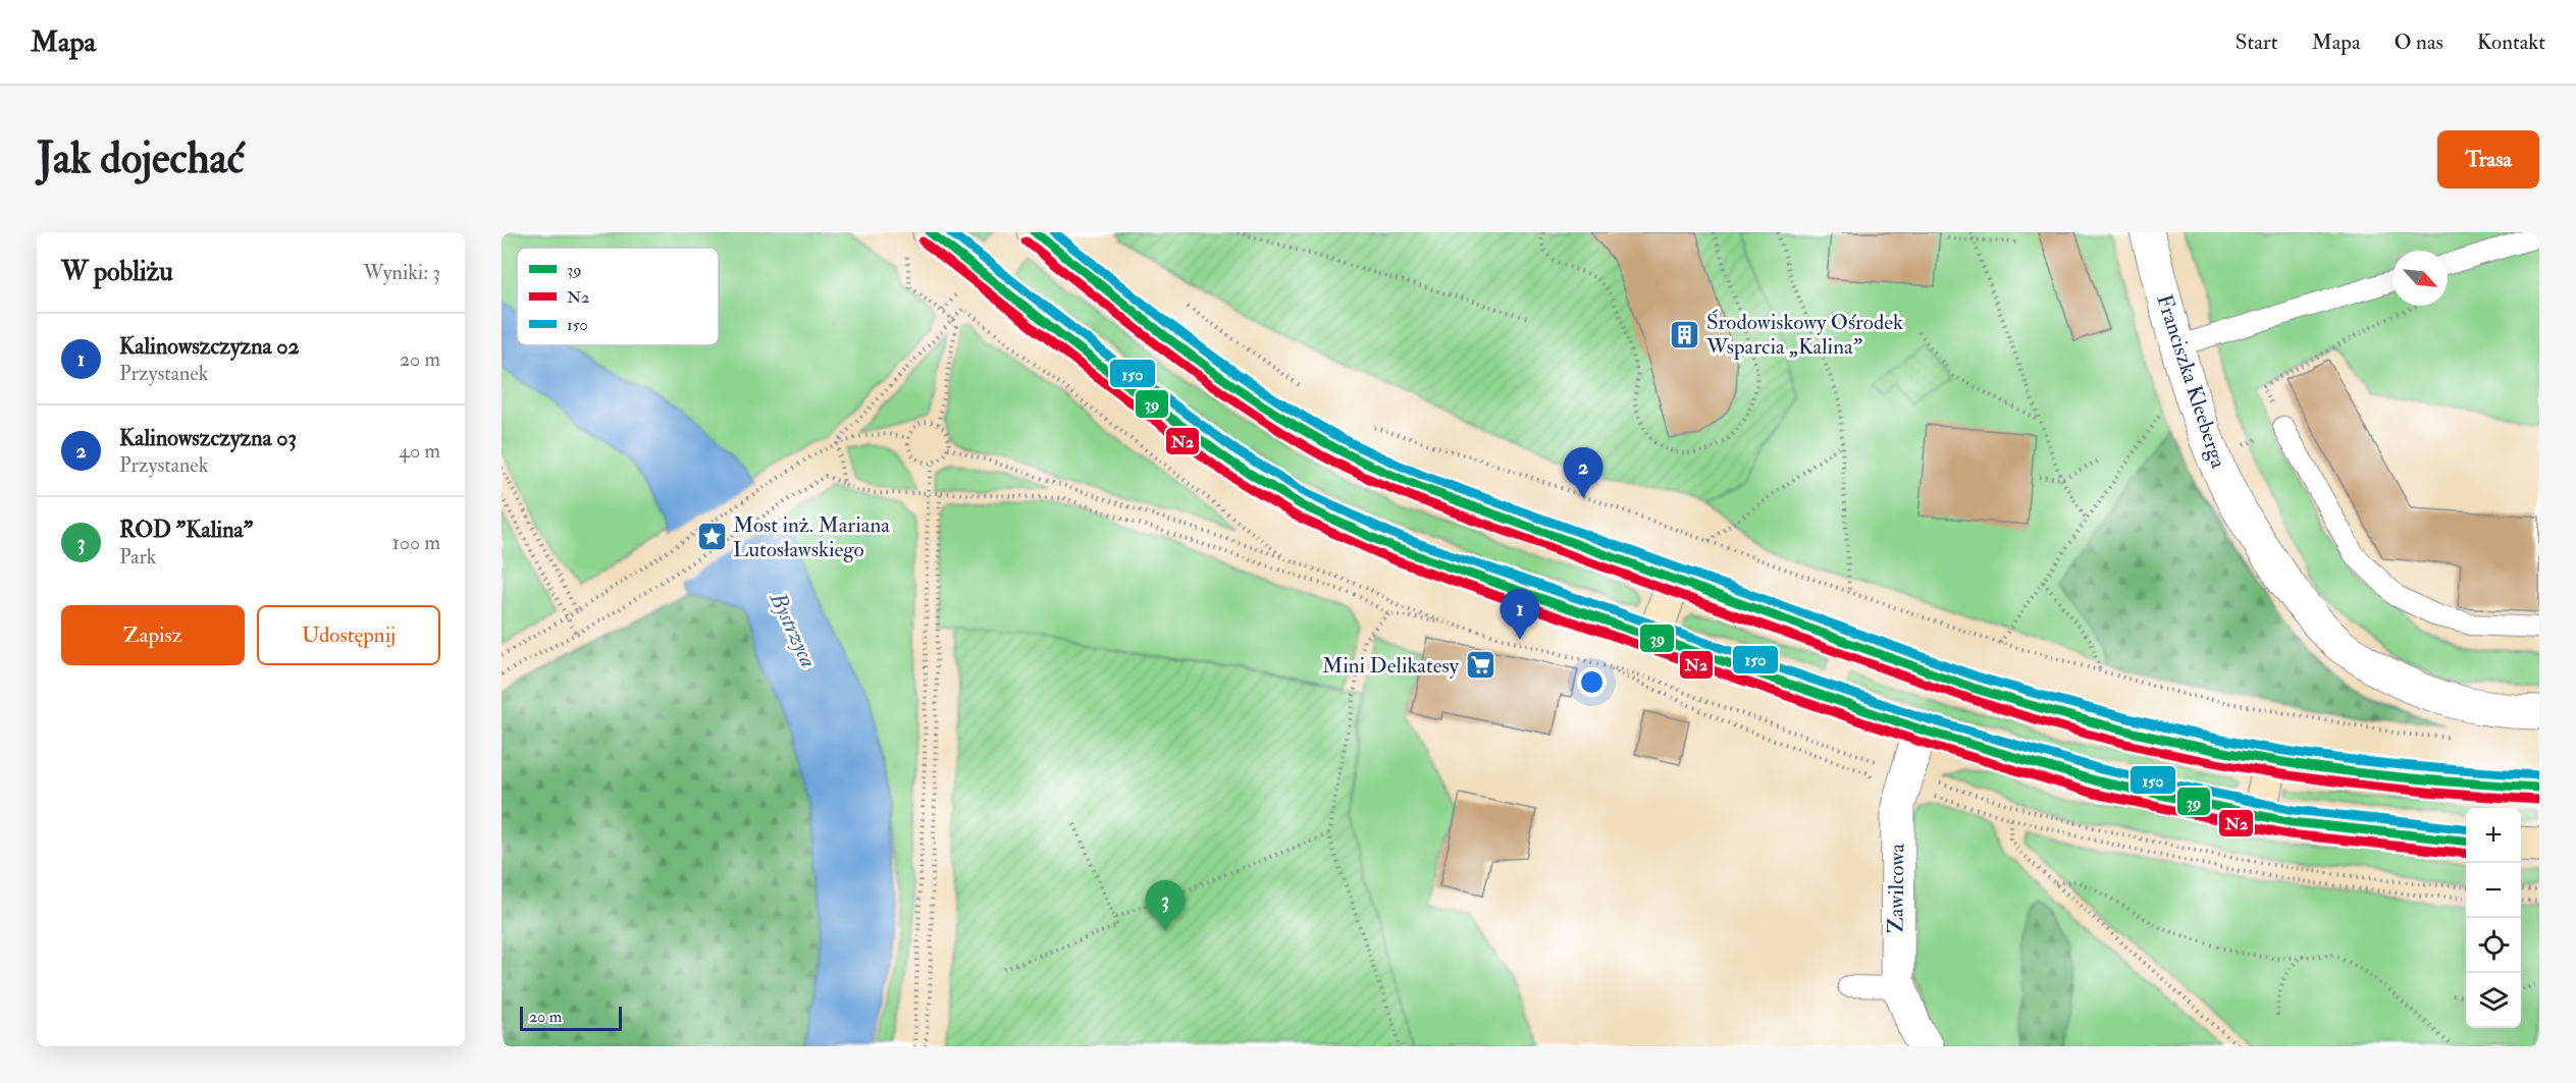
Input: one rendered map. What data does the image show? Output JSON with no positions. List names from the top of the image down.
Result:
{
  "streets": {
    "street": ["Franciszka Kleeberga", "Zawilcowa"]
  },
  "water": ["Bystrzyca"],
  "places": {
    "building": ["Środowiskowy Ośrodek Wsparcia „Kalina”"],
    "place": ["Most inż. Mariana Lutosławskiego"],
    "supermarket": ["Mini Delikatesy"]
  },
  "lines": ["transit line 39", "transit line 150", "transit line N2"],
  "legend": ["39", "N2", "150"],
  "scale_bar": "20 m",
  "north": "bottom right",
  "page": {
    "header": "Mapa",
    "nav": [
      "Start",
      "Mapa",
      "O nas",
      "Kontakt"
    ],
    "buttons": [
      "Trasa",
      ["Zapisz", "Udostępnij"]
    ],
    "title": "Jak dojechać",
    "heading": ["W pobliżu", "Wyniki: 3"],
    "list": [
      {
        "mark": "1",
        "name": "Kalinowszczyzna 02",
        "note": "Przystanek",
        "value": "20 m"
      },
      {
        "mark": "2",
        "name": "Kalinowszczyzna 03",
        "note": "Przystanek",
        "value": "40 m"
      },
      {
        "mark": "3",
        "name": "ROD \"Kalina\"",
        "note": "Park",
        "value": "100 m"
      }
    ],
    "pins": ["2", "1", "3"],
    "map_buttons": ["+", "−"],
    "scale": "20 m"
  }
}
